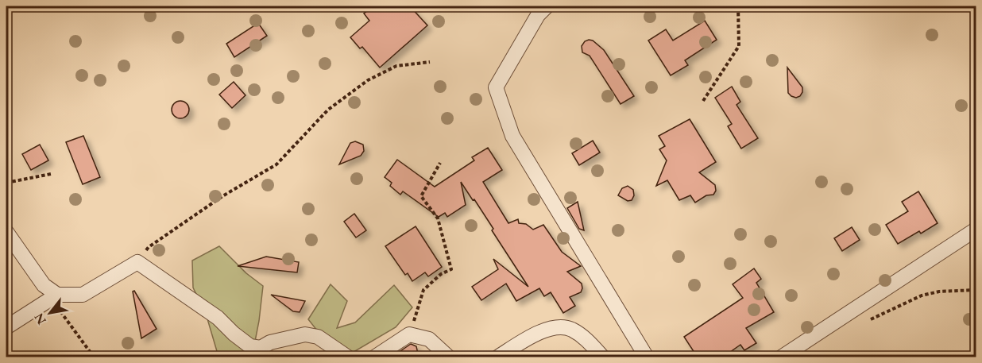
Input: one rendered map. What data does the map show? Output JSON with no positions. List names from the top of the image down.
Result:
{
  "north": "bottom left"
}
